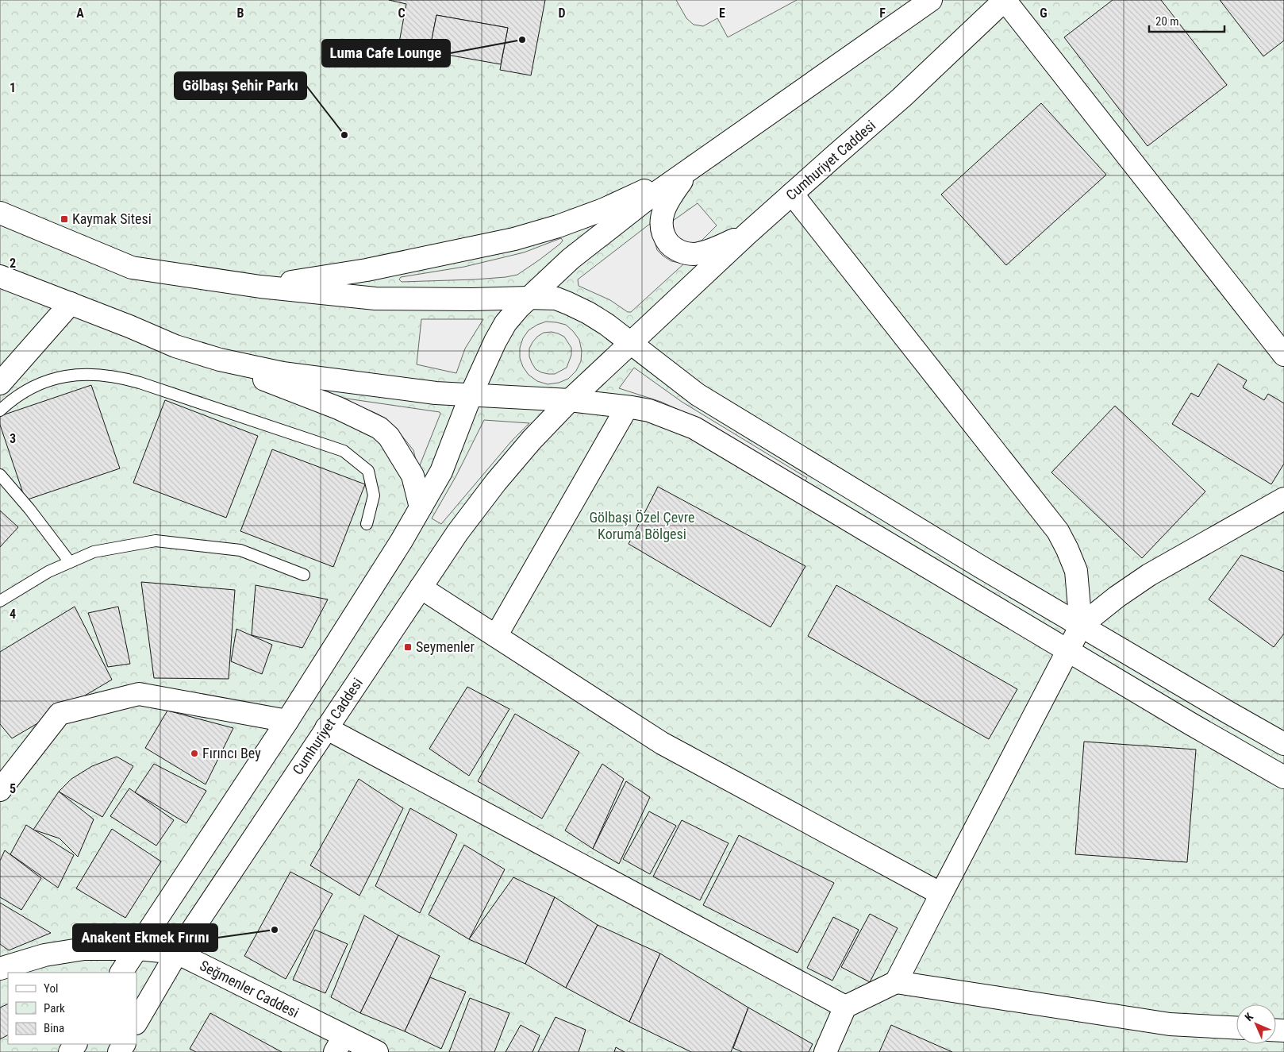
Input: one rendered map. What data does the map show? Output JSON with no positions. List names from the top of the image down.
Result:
{
  "streets": {
    "street": ["Cumhuriyet Caddesi", "Seğmenler Caddesi"]
  },
  "crossings": [
    ["Cumhuriyet Caddesi", "Seğmenler Caddesi"]
  ],
  "parks": ["Gölbaşı Özel Çevre Koruma Bölgesi"],
  "places": {
    "other": [
      "Luma Cafe Lounge",
      "Gölbaşı Şehir Parkı",
      "Fırıncı Bey",
      "Anakent Ekmek Fırını"
    ],
    "transit": ["Kaymak Sitesi", "Seymenler"]
  },
  "legend": ["Yol", "Park", "Bina"],
  "scale_bar": "20 m",
  "north": "top left",
  "grid": {
    "columns": [
      "A",
      "B",
      "C",
      "D",
      "E",
      "F",
      "G"
    ],
    "rows": [
      "1",
      "2",
      "3",
      "4",
      "5"
    ]
  }
}
